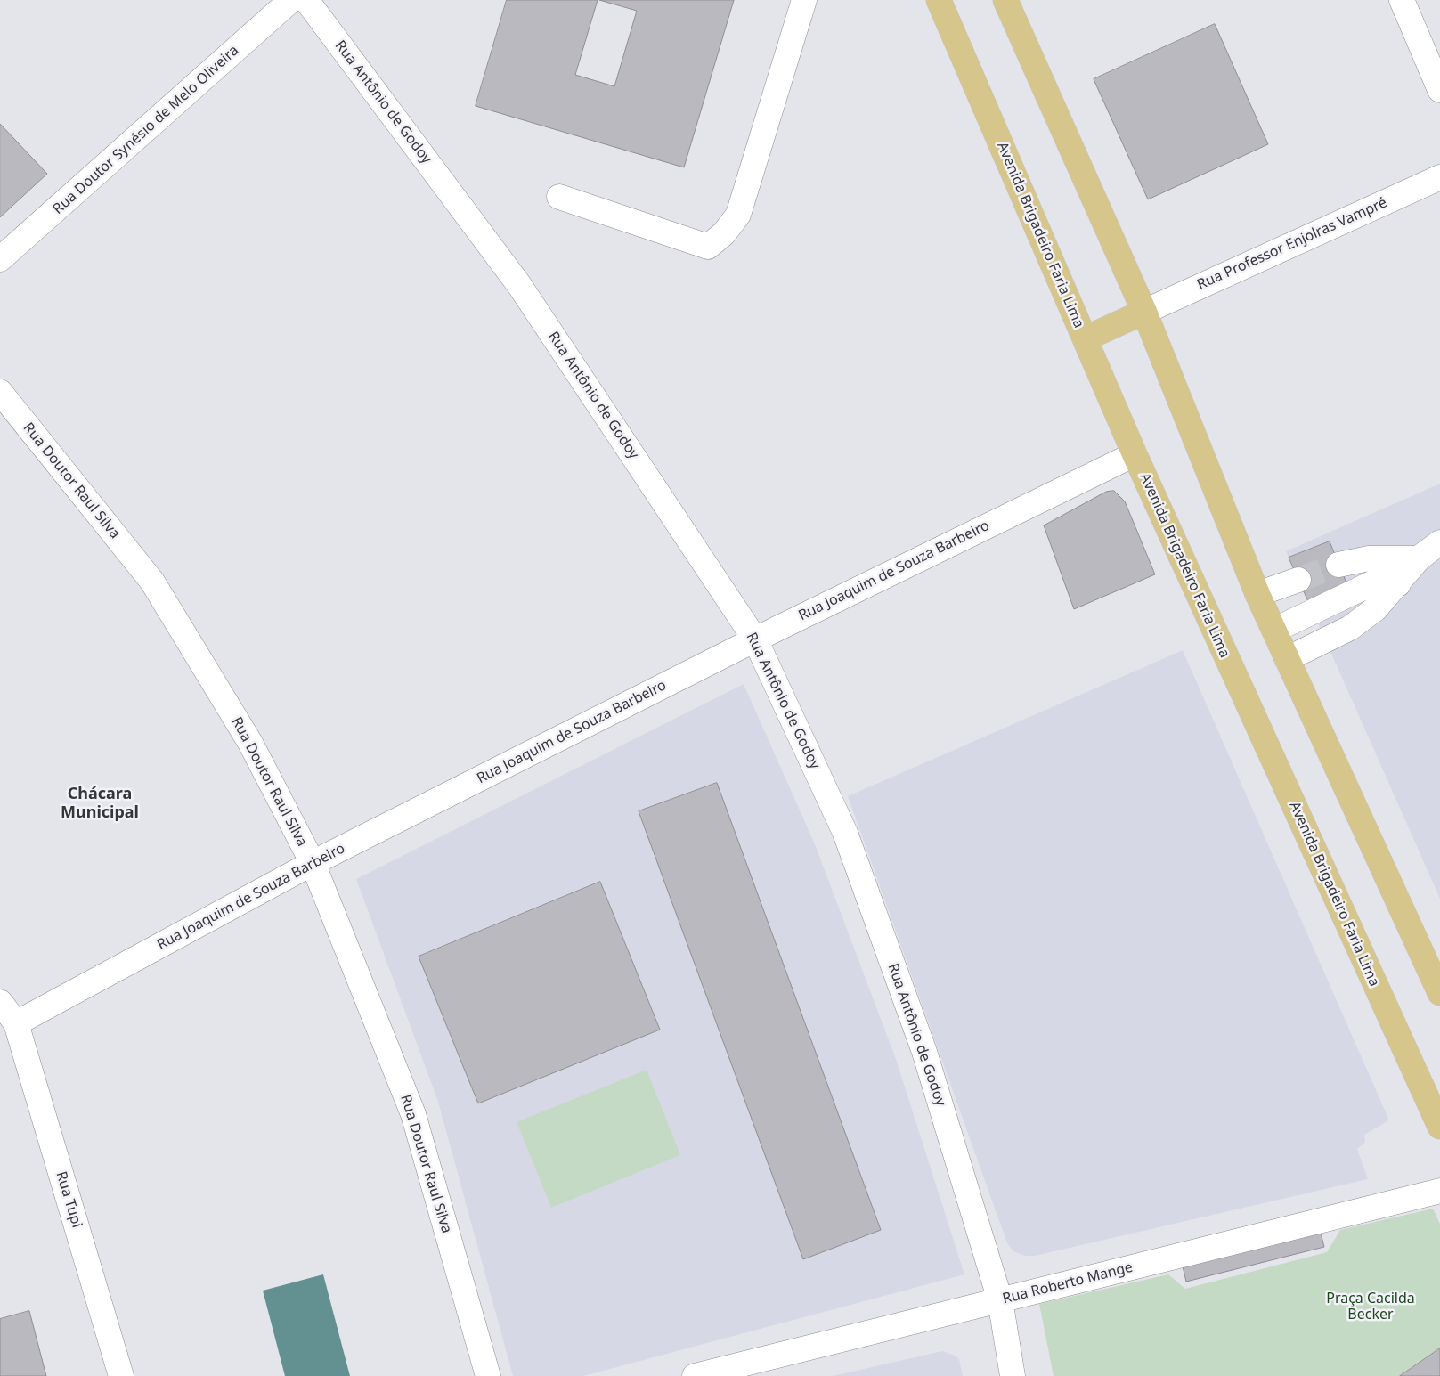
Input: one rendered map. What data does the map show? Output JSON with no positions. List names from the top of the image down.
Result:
{
  "streets": {
    "main road": ["Avenida Brigadeiro Faria Lima"],
    "street": [
      "Rua Antônio de Godoy",
      "Rua Doutor Synésio de Melo Oliveira",
      "Rua Professor Enjolras Vampré",
      "Rua Doutor Raul Silva",
      "Rua Joaquim de Souza Barbeiro",
      "Rua Tupi",
      "Rua Roberto Mange"
    ]
  },
  "crossings": [
    ["Rua Antônio de Godoy", "Rua Joaquim de Souza Barbeiro"],
    ["Rua Antônio de Godoy", "Rua Roberto Mange"],
    ["Avenida Brigadeiro Faria Lima", "Rua Joaquim de Souza Barbeiro"],
    ["Rua Doutor Raul Silva", "Rua Joaquim de Souza Barbeiro"],
    ["Rua Joaquim de Souza Barbeiro", "Rua Tupi"]
  ],
  "districts": ["Chácara Municipal"],
  "parks": ["Praça Cacilda Becker"]
}
